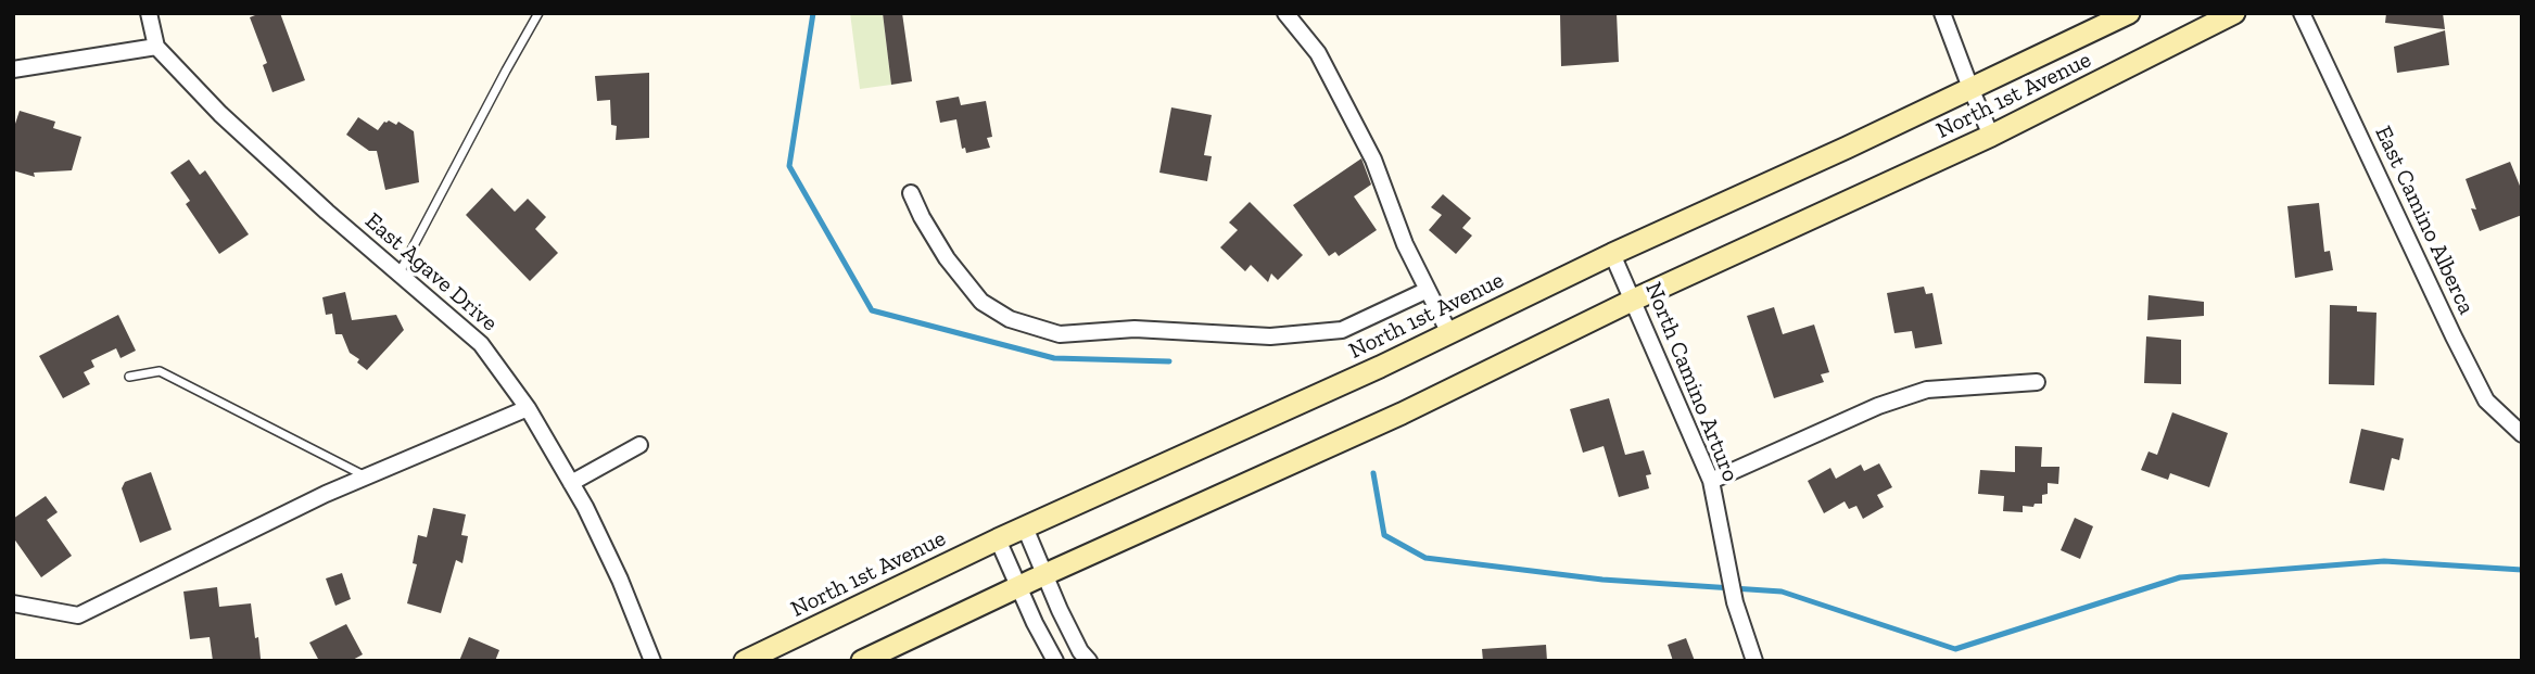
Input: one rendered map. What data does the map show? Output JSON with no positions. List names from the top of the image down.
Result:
{
  "streets": {
    "main road": ["North 1st Avenue"],
    "street": ["East Camino Alberca", "East Agave Drive", "North Camino Arturo"]
  },
  "crossings": [
    ["North 1st Avenue", "North Camino Arturo"]
  ]
}
